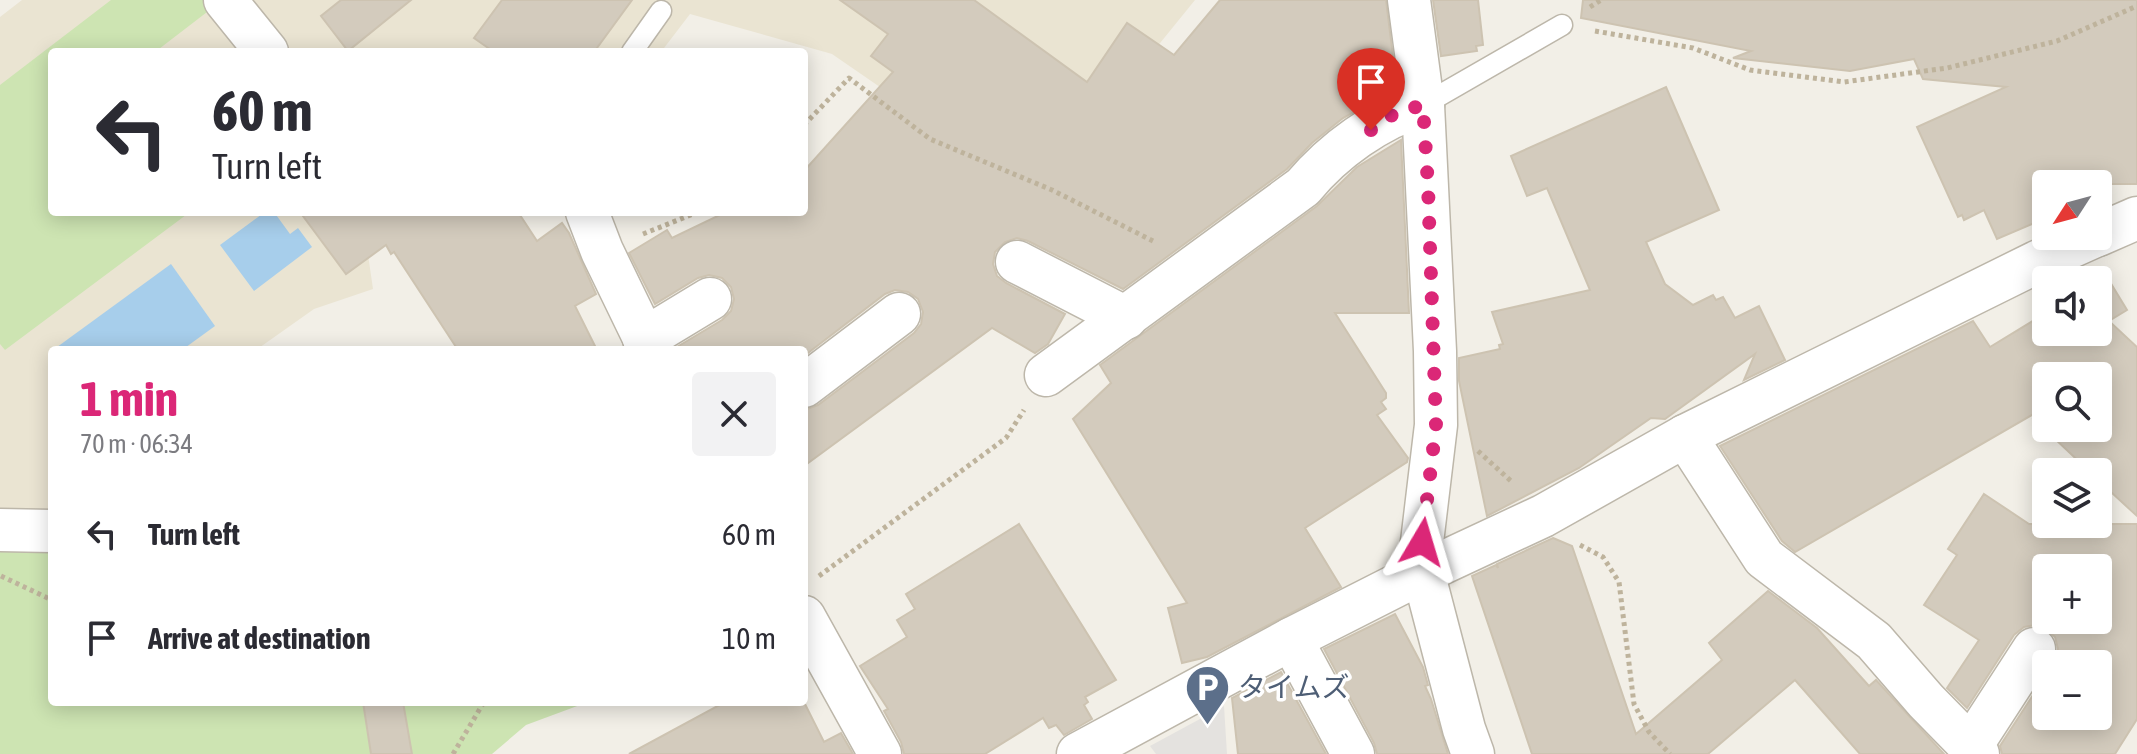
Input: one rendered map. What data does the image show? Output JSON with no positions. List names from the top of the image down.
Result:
{
  "places": {
    "parking": ["タイムズ"]
  },
  "north": "bottom left",
  "page": {
    "turn": ["60 m", "Turn left"],
    "map_buttons": ["+", "−"],
    "heading": ["1 min", "70 m · 06:34"],
    "list": [
      {
        "name": "Turn left",
        "value": "60 m"
      },
      {
        "name": "Arrive at destination",
        "value": "10 m"
      }
    ]
  }
}
